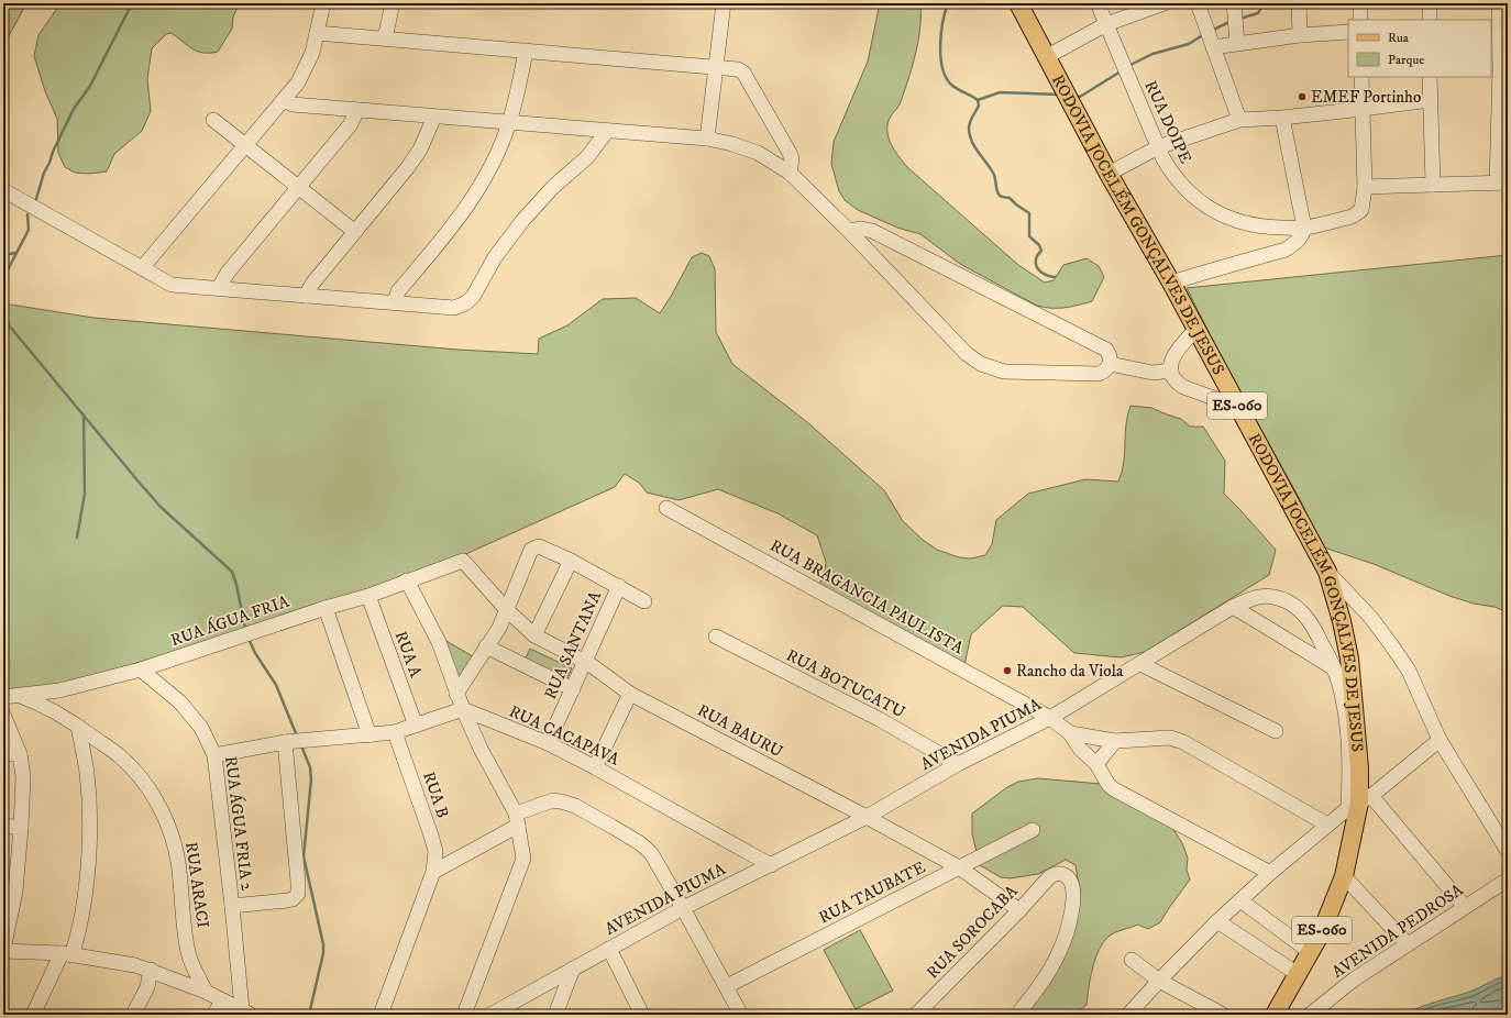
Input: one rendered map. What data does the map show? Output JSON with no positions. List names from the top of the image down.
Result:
{
  "streets": {
    "main road": ["RODOVIA JOCELÉM GONÇALVES DE JESUS", "ES-060"],
    "street": [
      "RUA DOIPE",
      "RUA BRAGANCIA PAULISTA",
      "RUA ÁGUA FRIA",
      "RUA SANTANA",
      "RUA A",
      "RUA BOTUCATU",
      "RUA BAURU",
      "AVENIDA PIUMA",
      "RUA CACAPAVA",
      "RUA B",
      "RUA ÁGUA FRIA 2",
      "RUA ARACI",
      "RUA TAUBATE",
      "AVENIDA PEDROSA",
      "RUA SOROCABA"
    ]
  },
  "crossings": [
    ["RODOVIA JOCELÉM GONÇALVES DE JESUS", "AVENIDA PIUMA"],
    ["RUA BRAGANCIA PAULISTA", "AVENIDA PIUMA"],
    ["RUA ÁGUA FRIA", "RUA A"],
    ["RUA ÁGUA FRIA", "RUA BAURU"],
    ["RUA ÁGUA FRIA", "RUA ÁGUA FRIA 2"],
    ["RUA ÁGUA FRIA", "RUA ARACI"],
    ["RUA SANTANA", "RUA BAURU"],
    ["RUA SANTANA", "RUA CACAPAVA"],
    ["RUA BOTUCATU", "AVENIDA PIUMA"],
    ["RUA BAURU", "AVENIDA PIUMA"],
    ["RUA BAURU", "RUA TAUBATE"],
    ["RUA BAURU", "RUA SOROCABA"],
    ["AVENIDA PIUMA", "RUA CACAPAVA"]
  ],
  "places": ["EMEF Portinho", "Rancho da Viola"],
  "legend": ["Rua", "Parque"]
}
